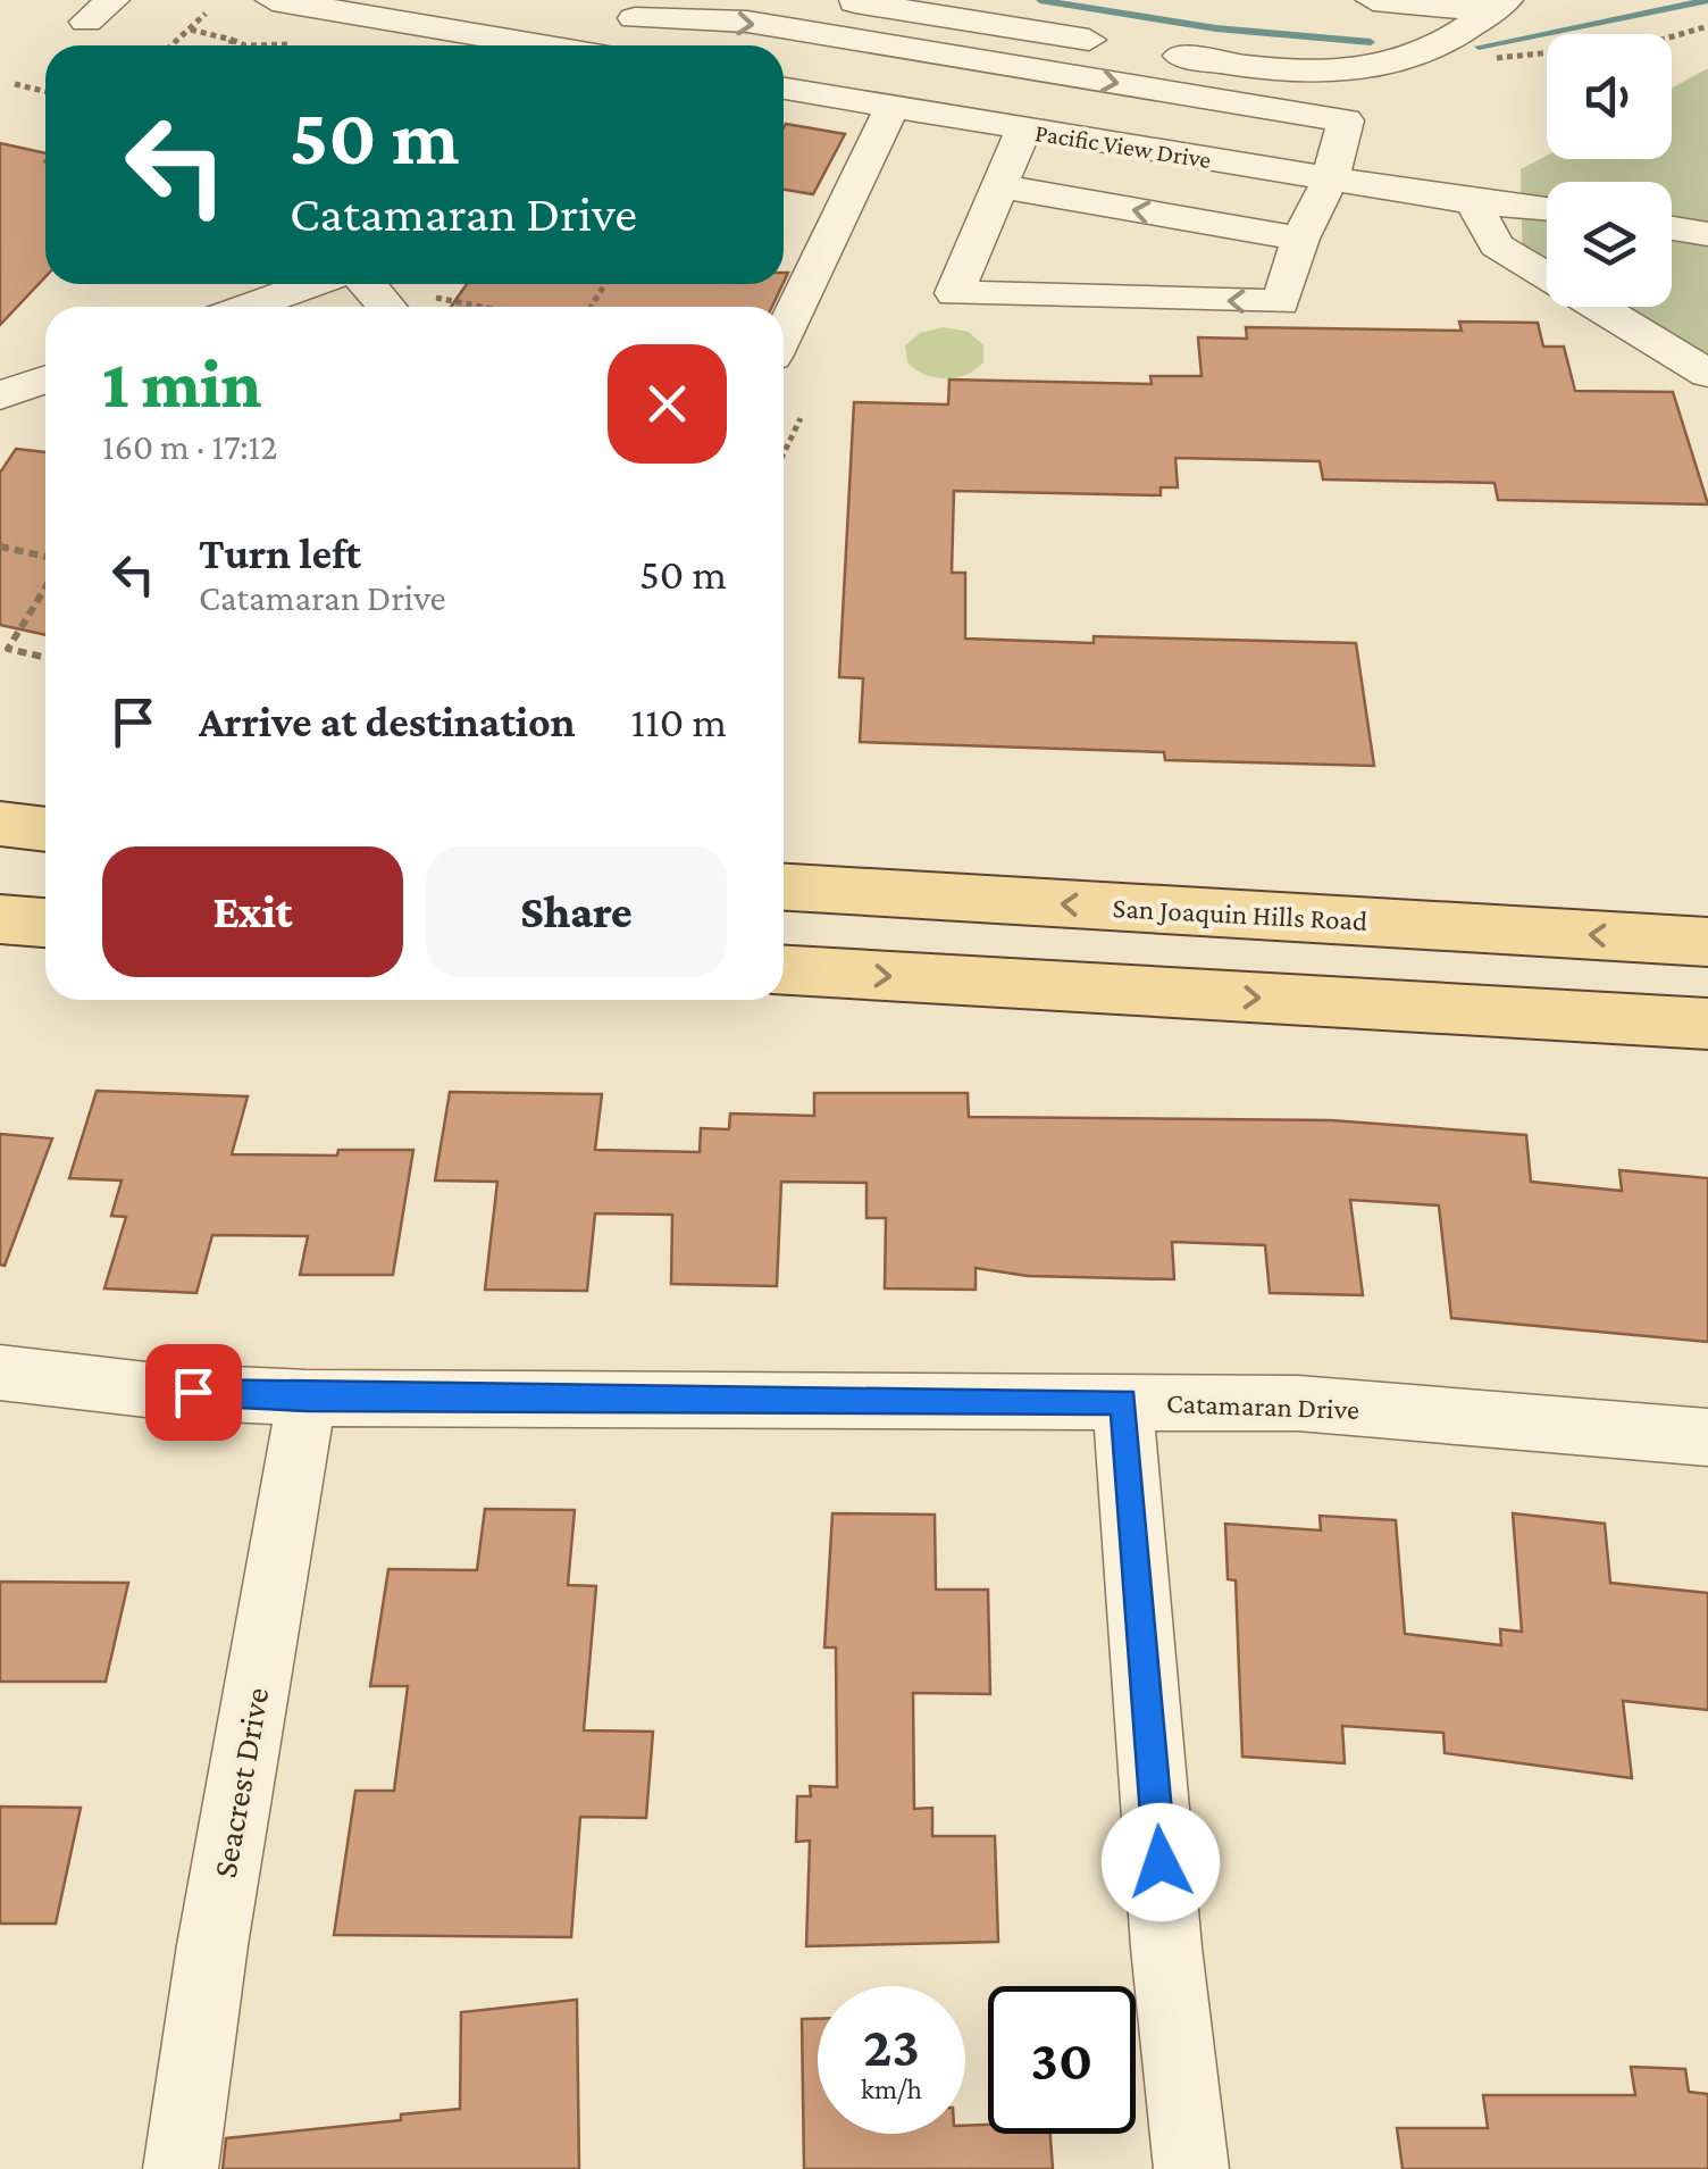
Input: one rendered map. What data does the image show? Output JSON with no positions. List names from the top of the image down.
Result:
{
  "streets": {
    "main road": ["San Joaquin Hills Road"],
    "street": ["Pacific View Drive", "Catamaran Drive", "Seacrest Drive"]
  },
  "crossings": [
    ["Catamaran Drive", "Seacrest Drive"]
  ],
  "page": {
    "turn": ["50 m", "Catamaran Drive"],
    "heading": ["1 min", "160 m · 17:12"],
    "list": [
      {
        "name": "Turn left",
        "note": "Catamaran Drive",
        "value": "50 m"
      },
      {
        "name": "Arrive at destination",
        "value": "110 m"
      }
    ],
    "buttons": ["Exit", "Share"],
    "speed": "23 km/h",
    "limit": "30"
  }
}
